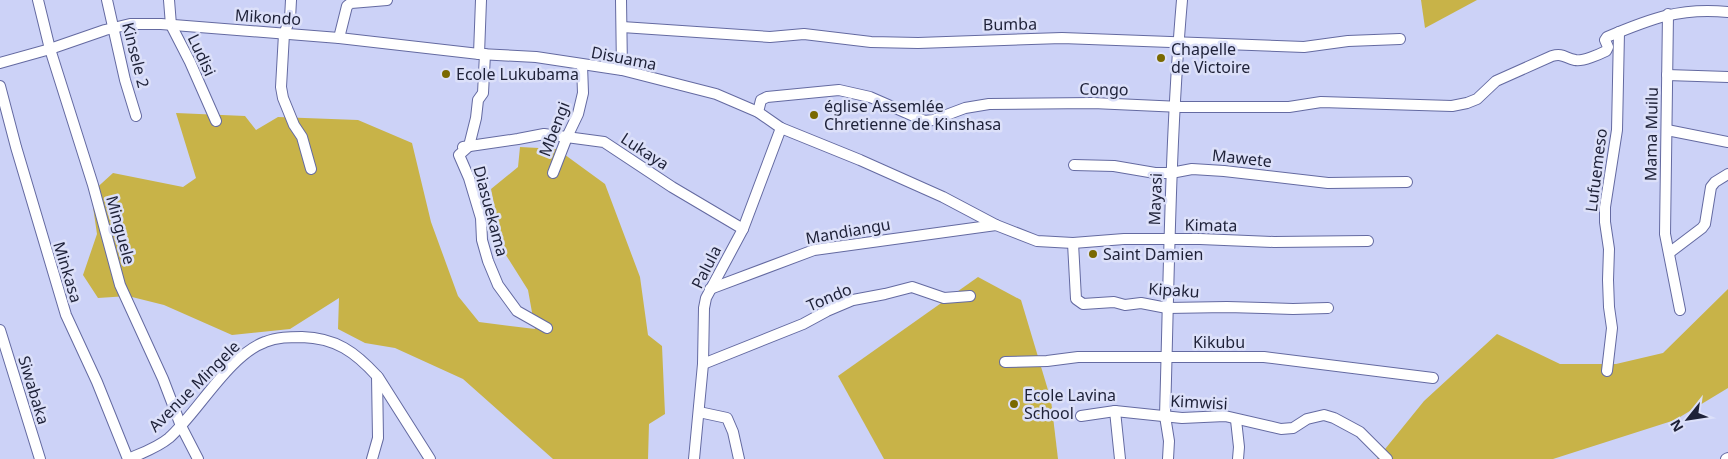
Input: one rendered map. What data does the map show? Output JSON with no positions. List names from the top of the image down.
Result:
{
  "streets": {
    "street": [
      "Mikondo",
      "Bumba",
      "Kinsele 2",
      "Ludisi",
      "Disuama",
      "Congo",
      "Mbengi",
      "Mama Muilu",
      "Lukaya",
      "Mawete",
      "Lufuemeso",
      "Mayasi",
      "Diasuekama",
      "Kimata",
      "Minguele",
      "Mandiangu",
      "Palula",
      "Minkasa",
      "Kipaku",
      "Tondo",
      "Kikubu",
      "Avenue Mingele",
      "Siwabaka",
      "Kimwisi"
    ]
  },
  "crossings": [
    ["Mikondo", "Kinsele 2"],
    ["Mikondo", "Ludisi"],
    ["Mikondo", "Disuama"],
    ["Mikondo", "Diasuekama"],
    ["Mikondo", "Minguele"],
    ["Bumba", "Mayasi"],
    ["Disuama", "Congo"],
    ["Disuama", "Mbengi"],
    ["Disuama", "Diasuekama"],
    ["Disuama", "Kimata"],
    ["Disuama", "Palula"],
    ["Congo", "Lufuemeso"],
    ["Congo", "Mayasi"],
    ["Mbengi", "Lukaya"],
    ["Lukaya", "Diasuekama"],
    ["Lukaya", "Palula"],
    ["Mawete", "Mayasi"],
    ["Mayasi", "Kimata"],
    ["Mayasi", "Kipaku"],
    ["Mayasi", "Kikubu"],
    ["Mayasi", "Kimwisi"],
    ["Kimata", "Mandiangu"],
    ["Kimata", "Palula"],
    ["Kimata", "Kipaku"],
    ["Minguele", "Avenue Mingele"],
    ["Mandiangu", "Palula"],
    ["Palula", "Tondo"],
    ["Minkasa", "Avenue Mingele"]
  ],
  "places": [
    "Chapelle de Victoire",
    "Ecole Lukubama",
    "église Assemlée Chretienne de Kinshasa",
    "Saint Damien",
    "Ecole Lavina School"
  ],
  "north": "bottom left"
}
